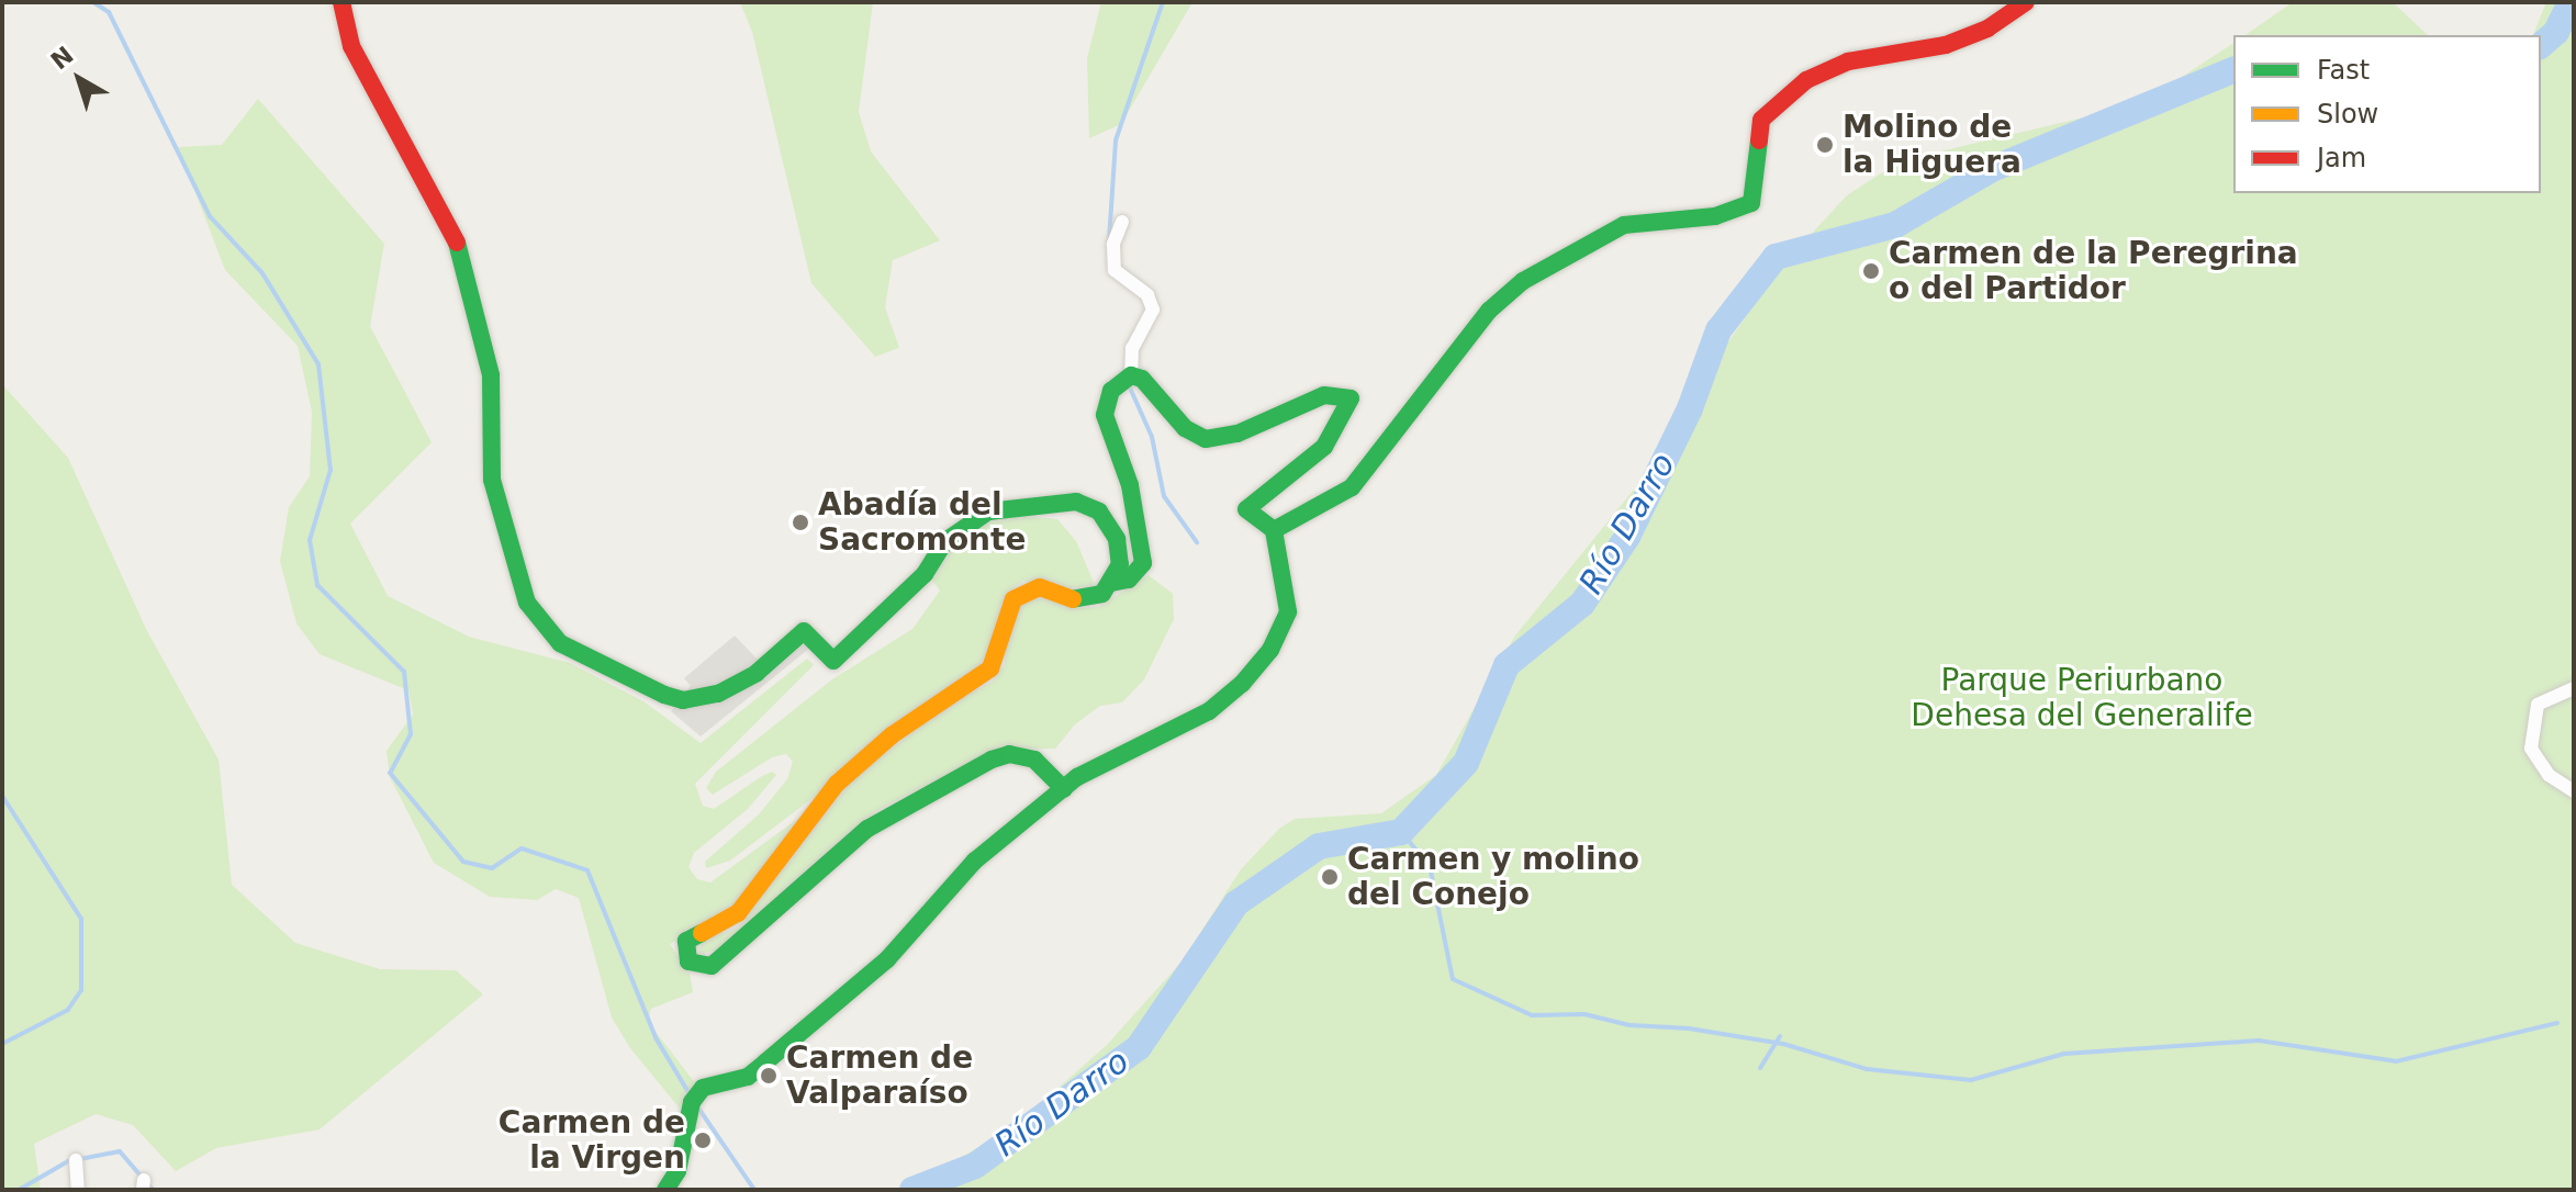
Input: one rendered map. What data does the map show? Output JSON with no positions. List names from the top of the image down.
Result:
{
  "water": ["Río Darro"],
  "parks": ["Parque Periurbano Dehesa del Generalife"],
  "places": [
    "Molino de la Higuera",
    "Carmen de la Peregrina o del Partidor",
    "Abadía del Sacromonte",
    "Carmen y molino del Conejo",
    "Carmen de Valparaíso",
    "Carmen de la Virgen"
  ],
  "legend": ["Fast", "Slow", "Jam"],
  "north": "top left"
}
